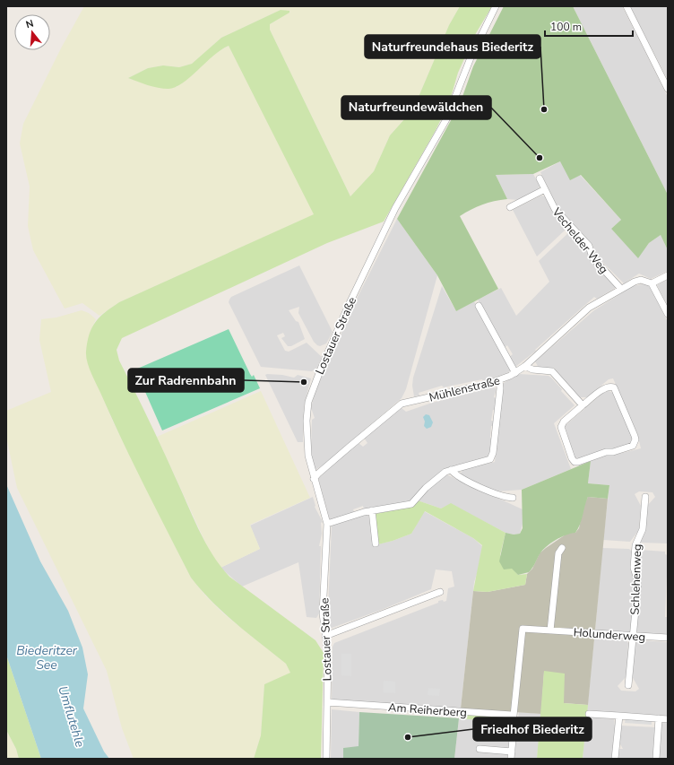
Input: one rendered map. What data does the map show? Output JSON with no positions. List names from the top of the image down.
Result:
{
  "streets": {
    "street": [
      "Vechelder Weg",
      "Lostauer Straße",
      "Mühlenstraße",
      "Schlehenweg",
      "Holunderweg",
      "Am Reiherberg"
    ]
  },
  "crossings": [
    ["Vechelder Weg", "Mühlenstraße"],
    ["Lostauer Straße", "Mühlenstraße"],
    ["Lostauer Straße", "Am Reiherberg"],
    ["Schlehenweg", "Holunderweg"],
    ["Holunderweg", "Am Reiherberg"]
  ],
  "water": ["Biederitzer See", "Umflutehle"],
  "places": [
    "Naturfreundehaus Biederitz",
    "Naturfreundewäldchen",
    "Zur Radrennbahn",
    "Friedhof Biederitz"
  ],
  "scale_bar": "100 m",
  "north": "top"
}
